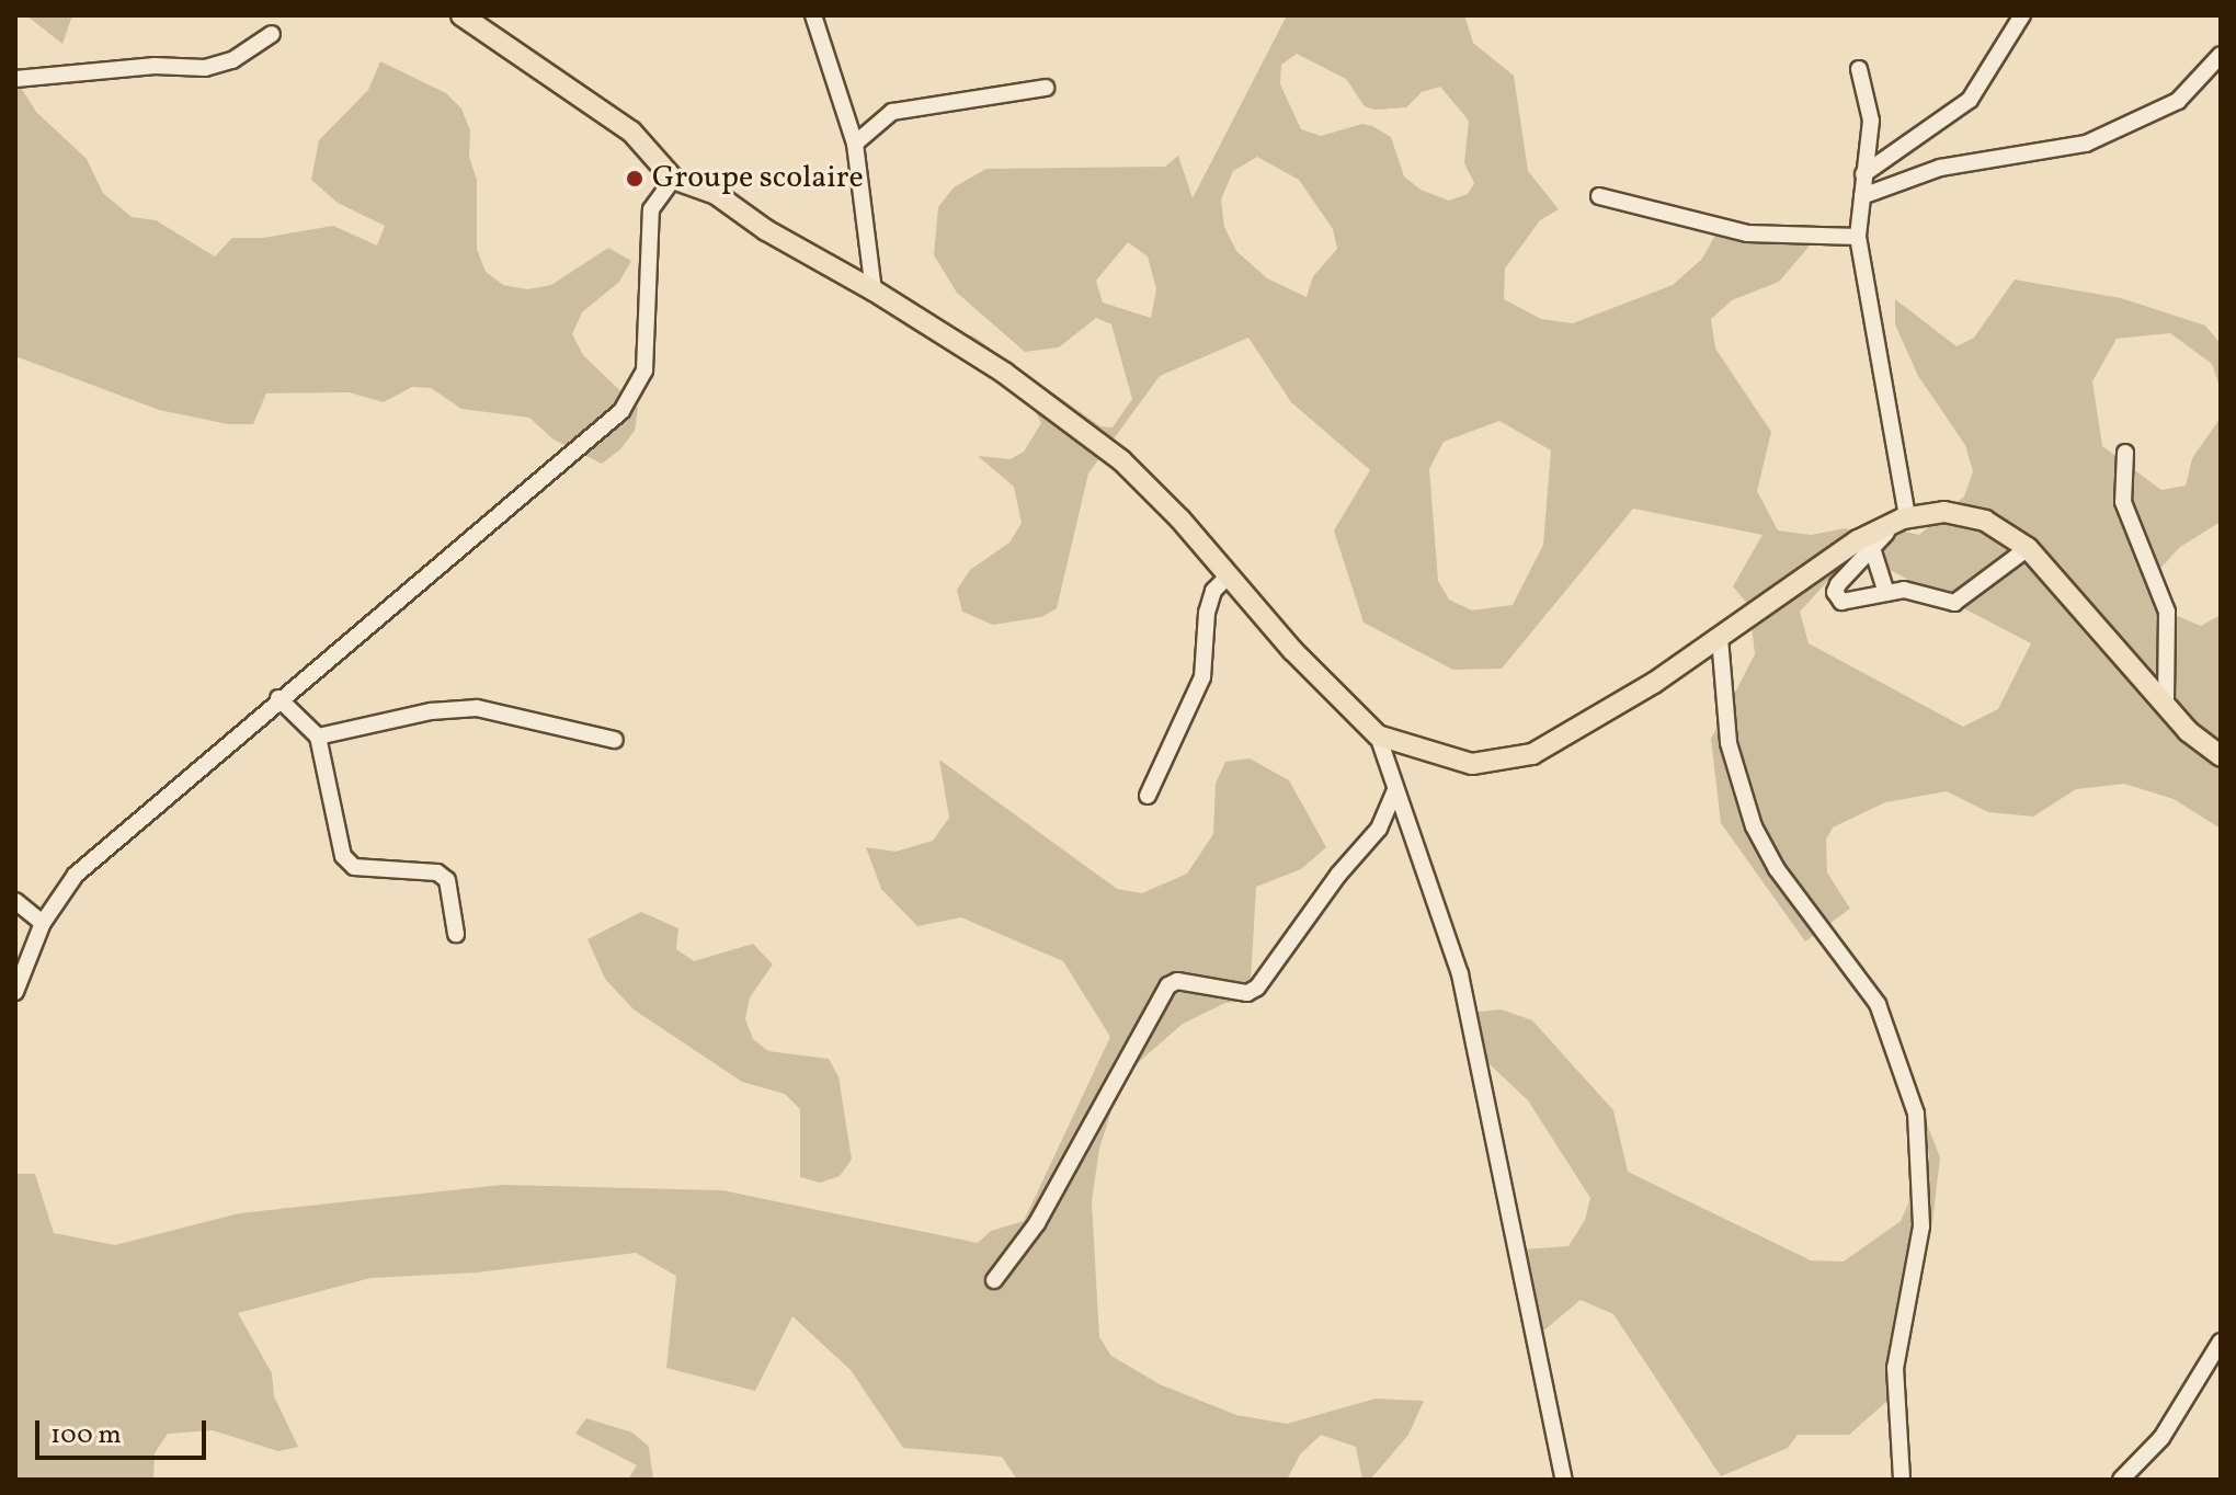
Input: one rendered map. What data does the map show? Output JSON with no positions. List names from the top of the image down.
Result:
{
  "places": ["Groupe scolaire"],
  "scale_bar": "100 m"
}
